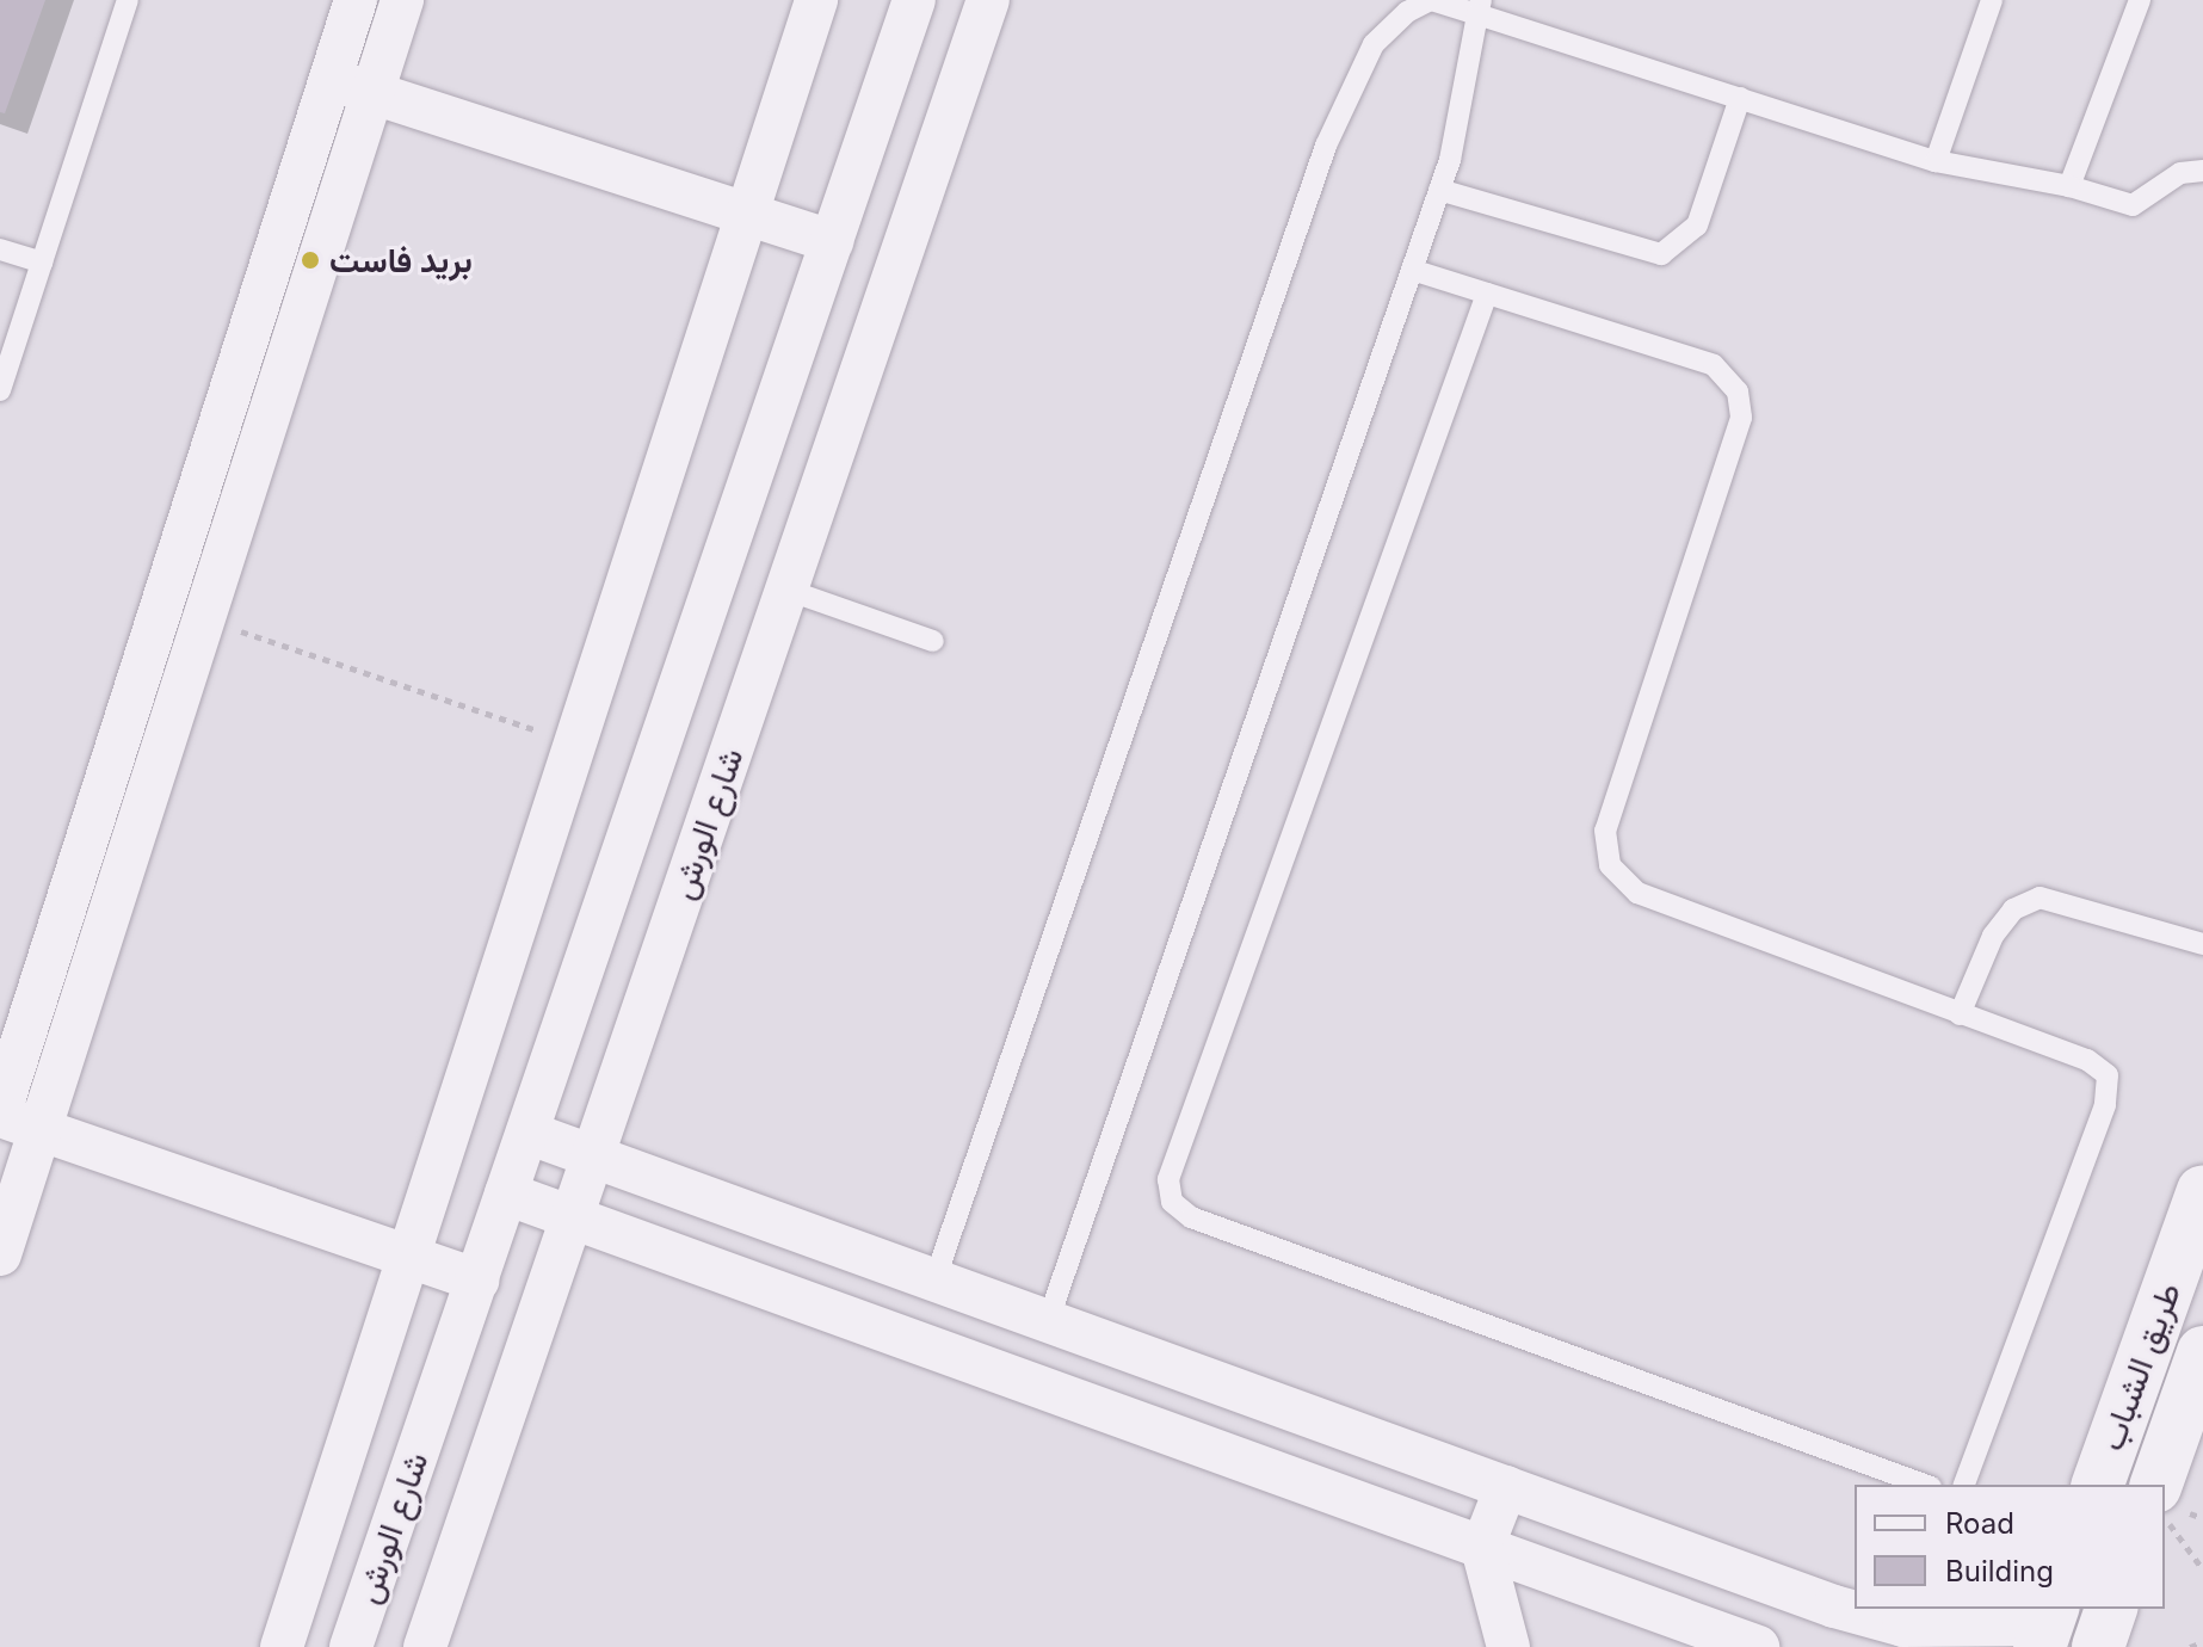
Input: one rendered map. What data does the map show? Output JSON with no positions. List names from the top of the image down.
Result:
{
  "streets": {
    "street": ["شارع الورش", "طريق الشباب"]
  },
  "places": ["بريد فاست"],
  "legend": ["Road", "Building"]
}
